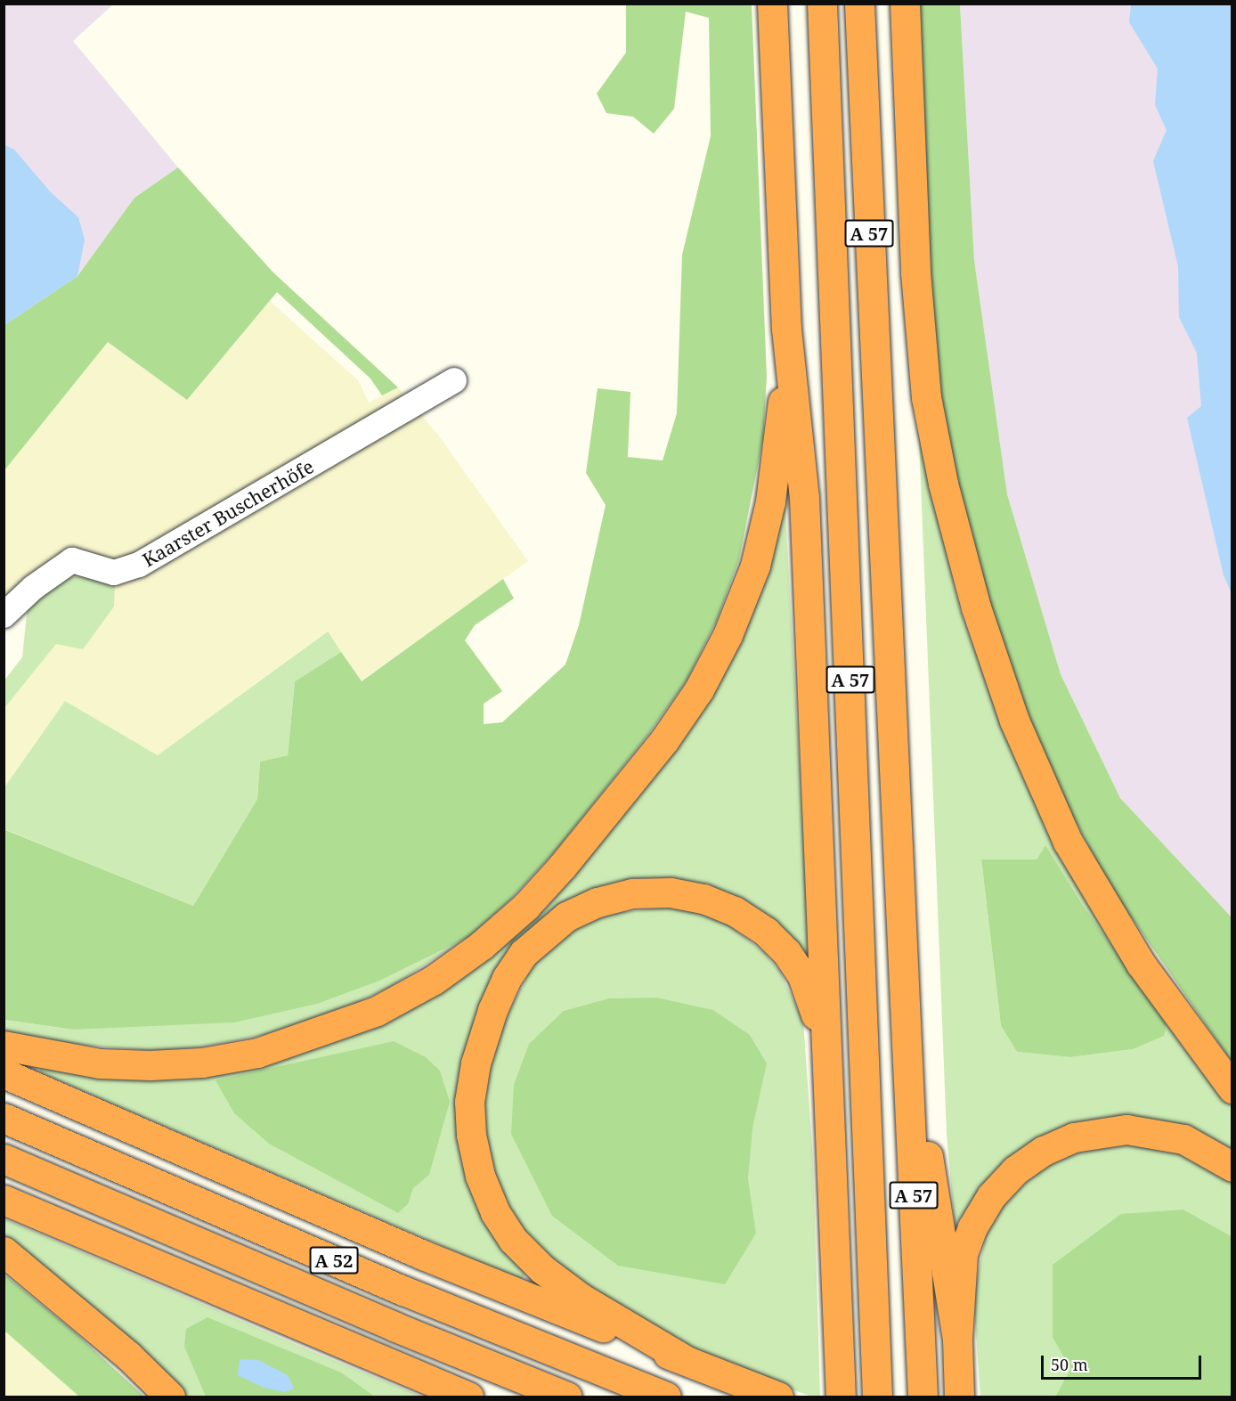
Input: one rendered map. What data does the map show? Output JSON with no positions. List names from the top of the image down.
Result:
{
  "streets": {
    "highway": ["A 57", "A 52"],
    "street": ["Kaarster Buscherhöfe"]
  },
  "scale_bar": "50 m"
}
